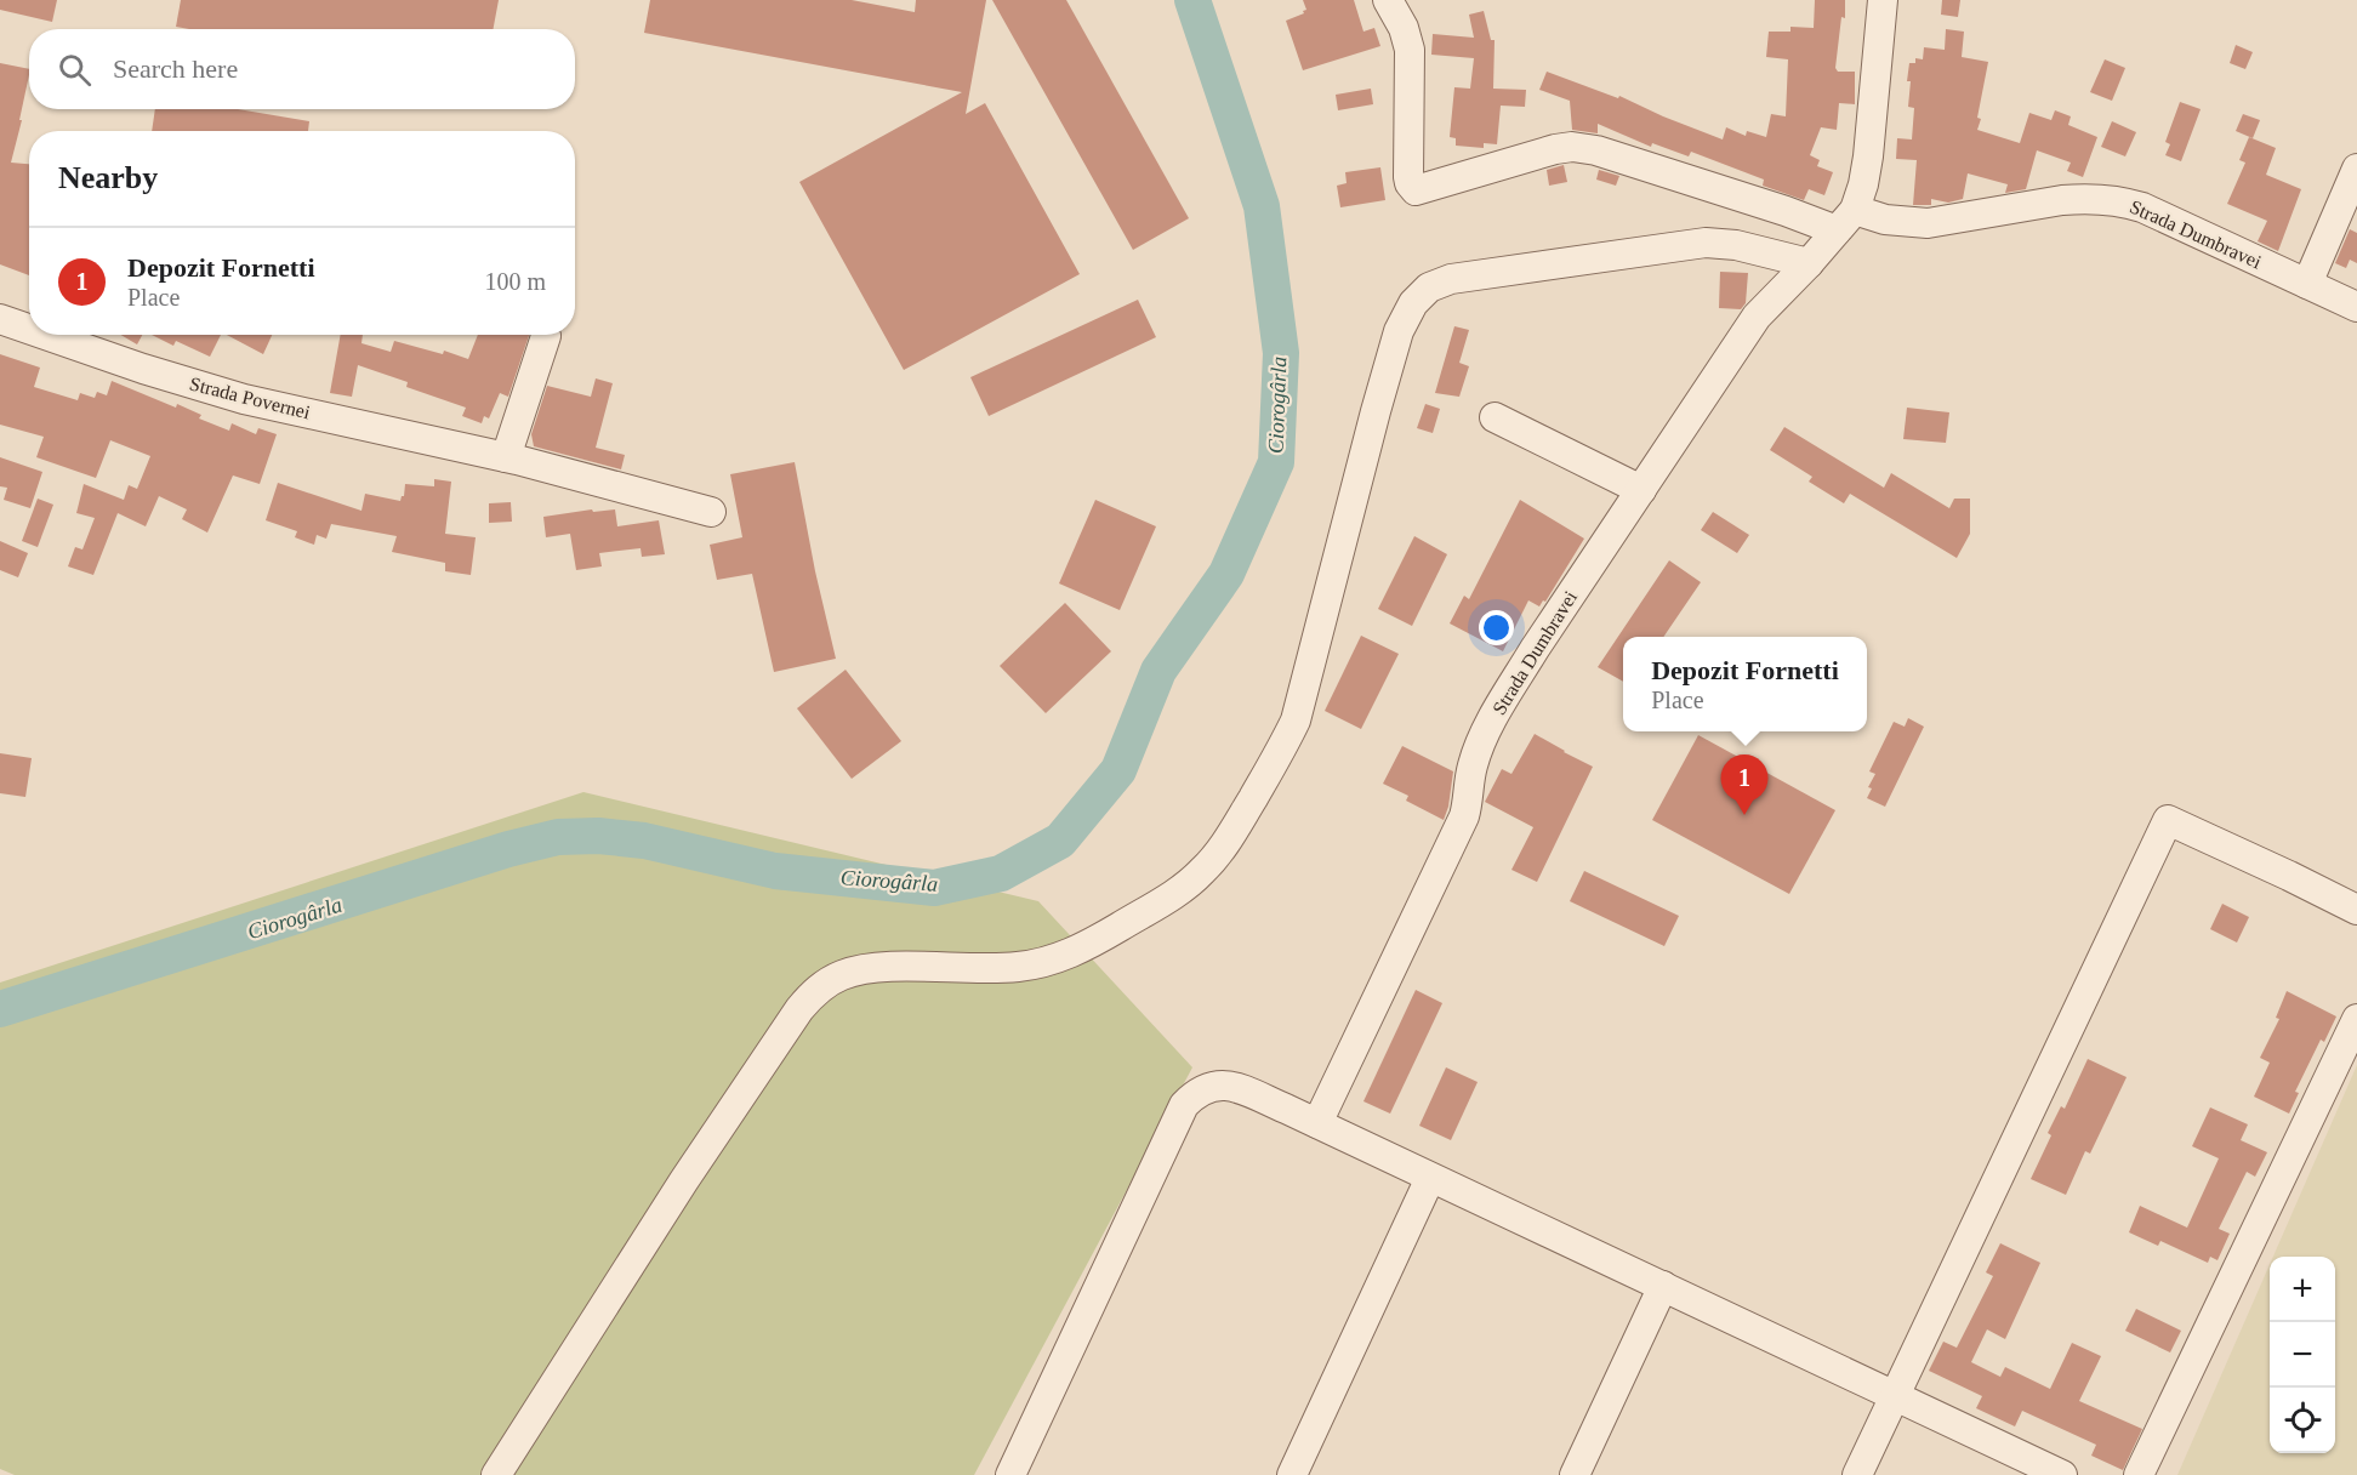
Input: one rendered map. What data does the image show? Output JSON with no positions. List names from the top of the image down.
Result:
{
  "streets": {
    "street": ["Strada Dumbravei", "Strada Povernei"]
  },
  "water": ["Ciorogârla"],
  "page": {
    "search": "Search here",
    "heading": "Nearby",
    "list": [
      {
        "mark": "1",
        "name": "Depozit Fornetti",
        "note": "Place",
        "value": "100 m"
      }
    ],
    "popup": ["Depozit Fornetti", "Place"],
    "pins": "1",
    "map_buttons": ["+", "−"]
  }
}
